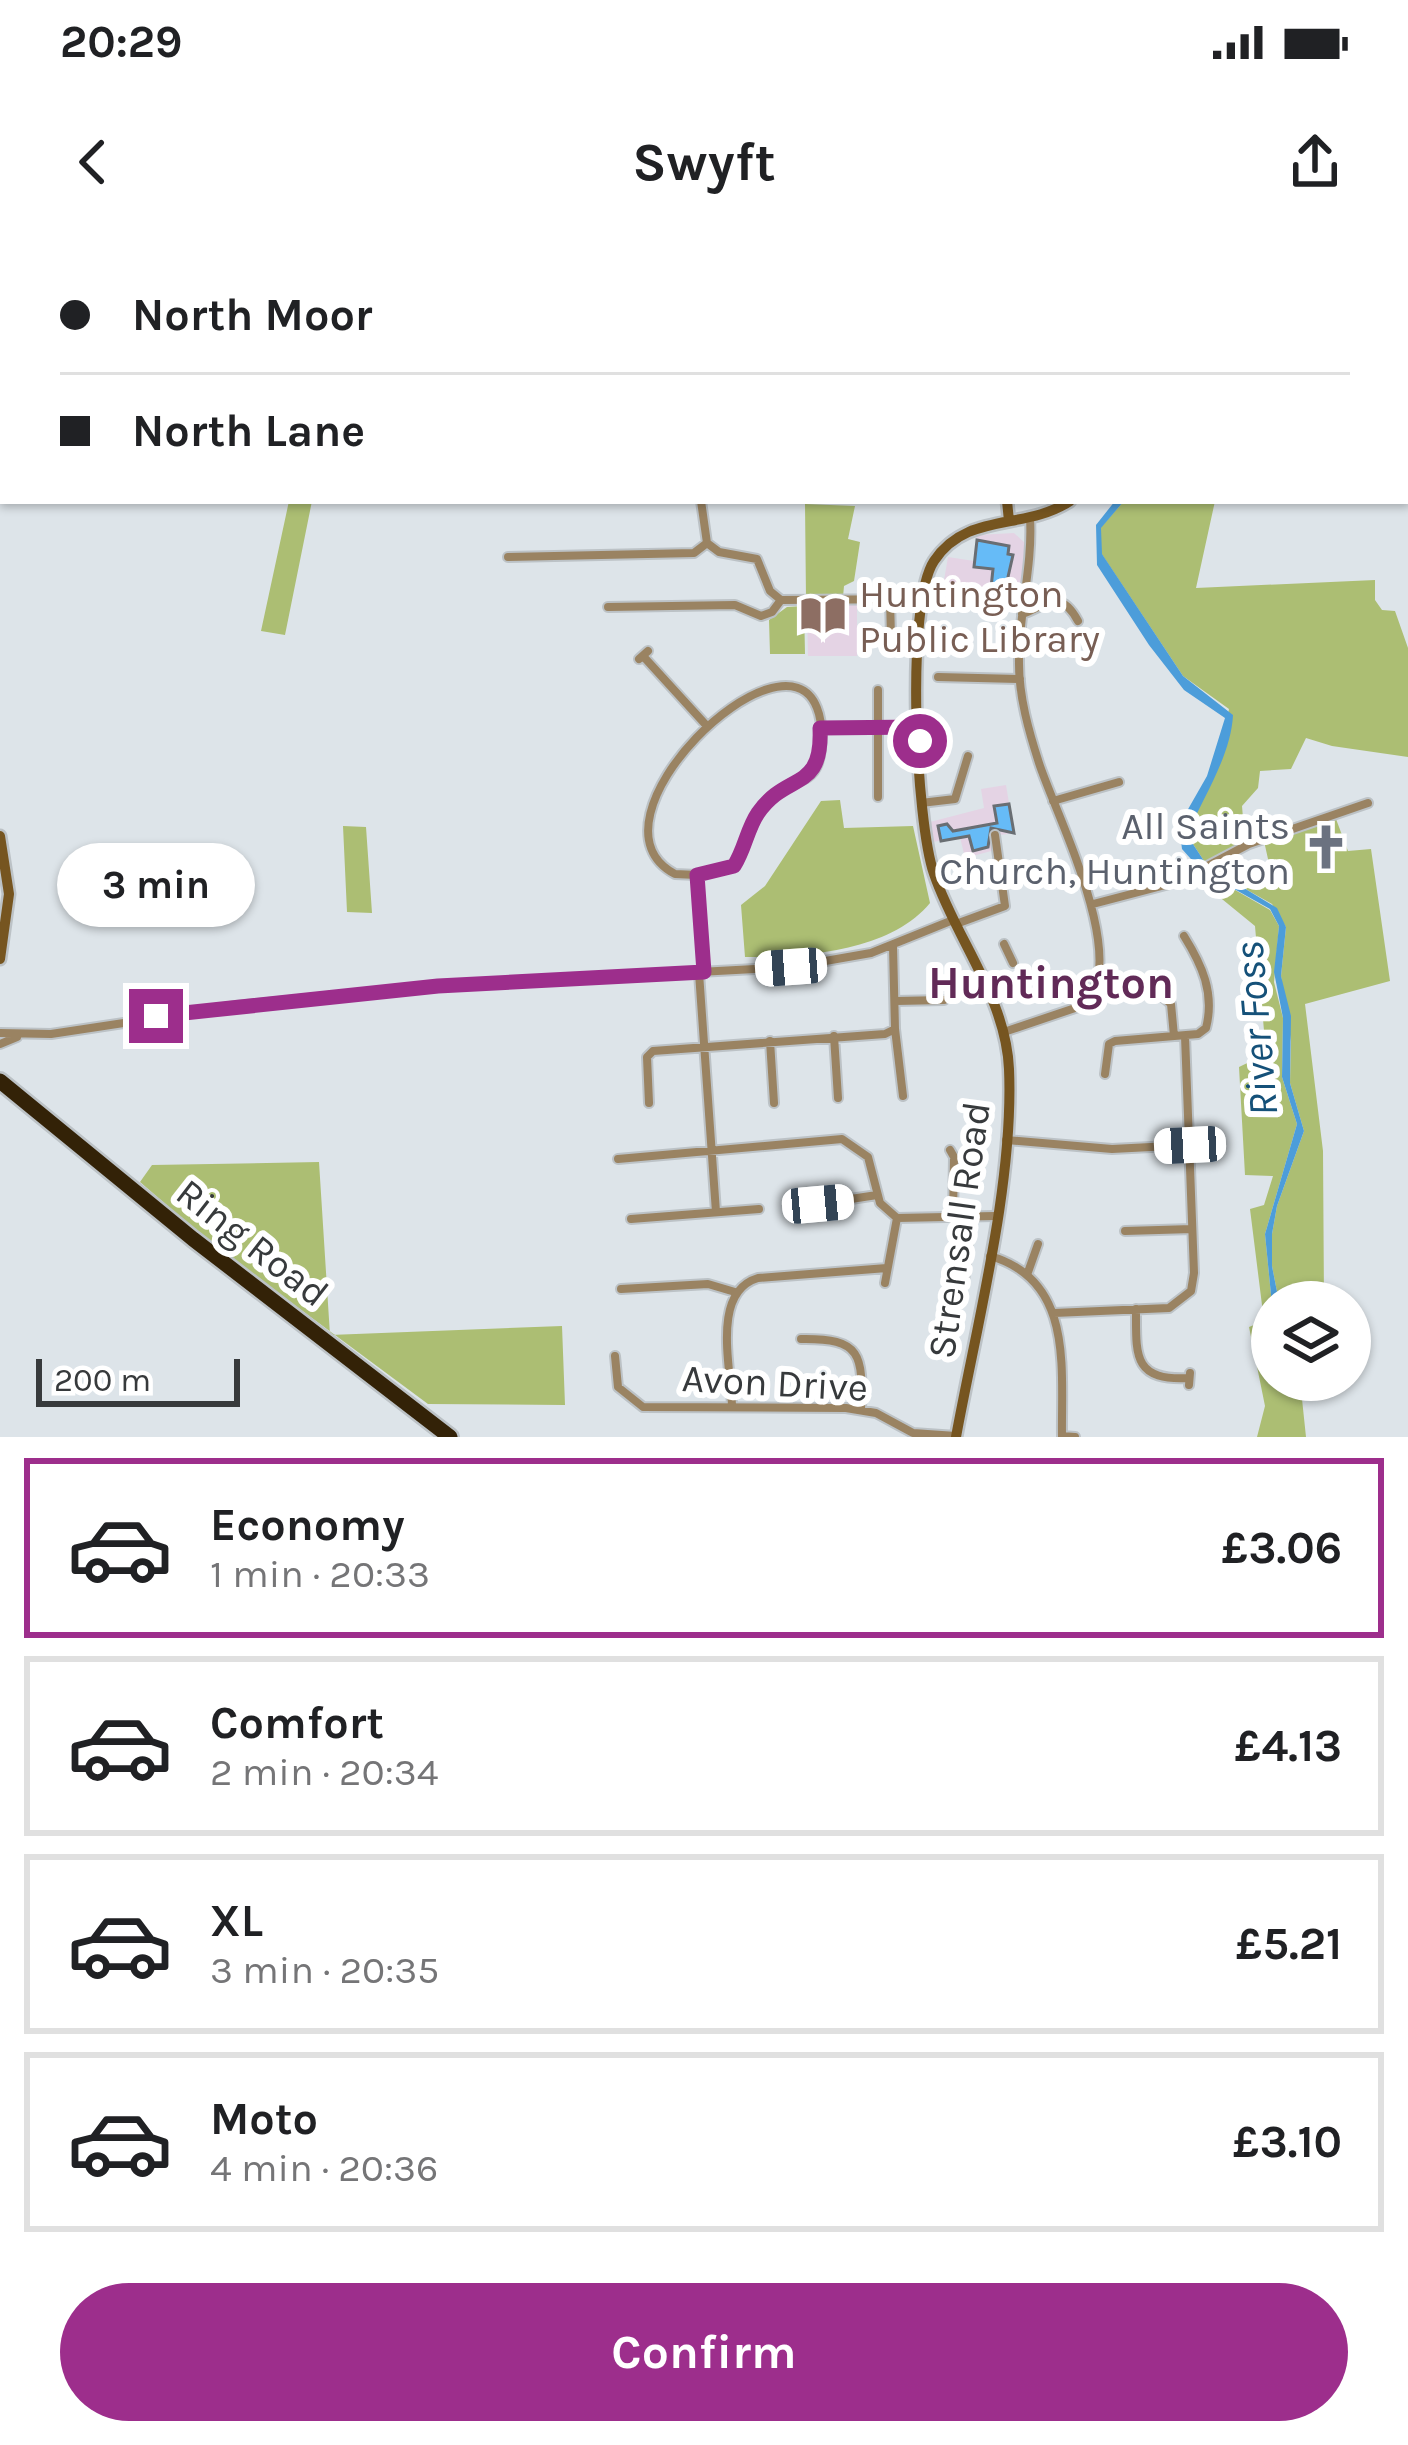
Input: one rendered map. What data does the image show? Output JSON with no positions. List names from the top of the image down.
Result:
{
  "streets": {
    "highway": ["Ring Road"],
    "street": ["Strensall Road", "Avon Drive"]
  },
  "crossings": [
    ["Strensall Road", "Avon Drive"]
  ],
  "districts": ["Huntington"],
  "water": ["River Foss"],
  "places": {
    "library": ["Huntington Public Library"],
    "church": ["All Saints Church, Huntington"]
  },
  "scale_bar": "200 m",
  "page": {
    "status": "20:29",
    "header": "Swyft",
    "banner": ["North Moor", "North Lane"],
    "bubble": "3 min",
    "scale": "200 m",
    "list": [
      {
        "name": "Economy",
        "note": "1 min · 20:33",
        "value": "£3.06"
      },
      {
        "name": "Comfort",
        "note": "2 min · 20:34",
        "value": "£4.13"
      },
      {
        "name": "XL",
        "note": "3 min · 20:35",
        "value": "£5.21"
      },
      {
        "name": "Moto",
        "note": "4 min · 20:36",
        "value": "£3.10"
      }
    ],
    "buttons": "Confirm"
  }
}
